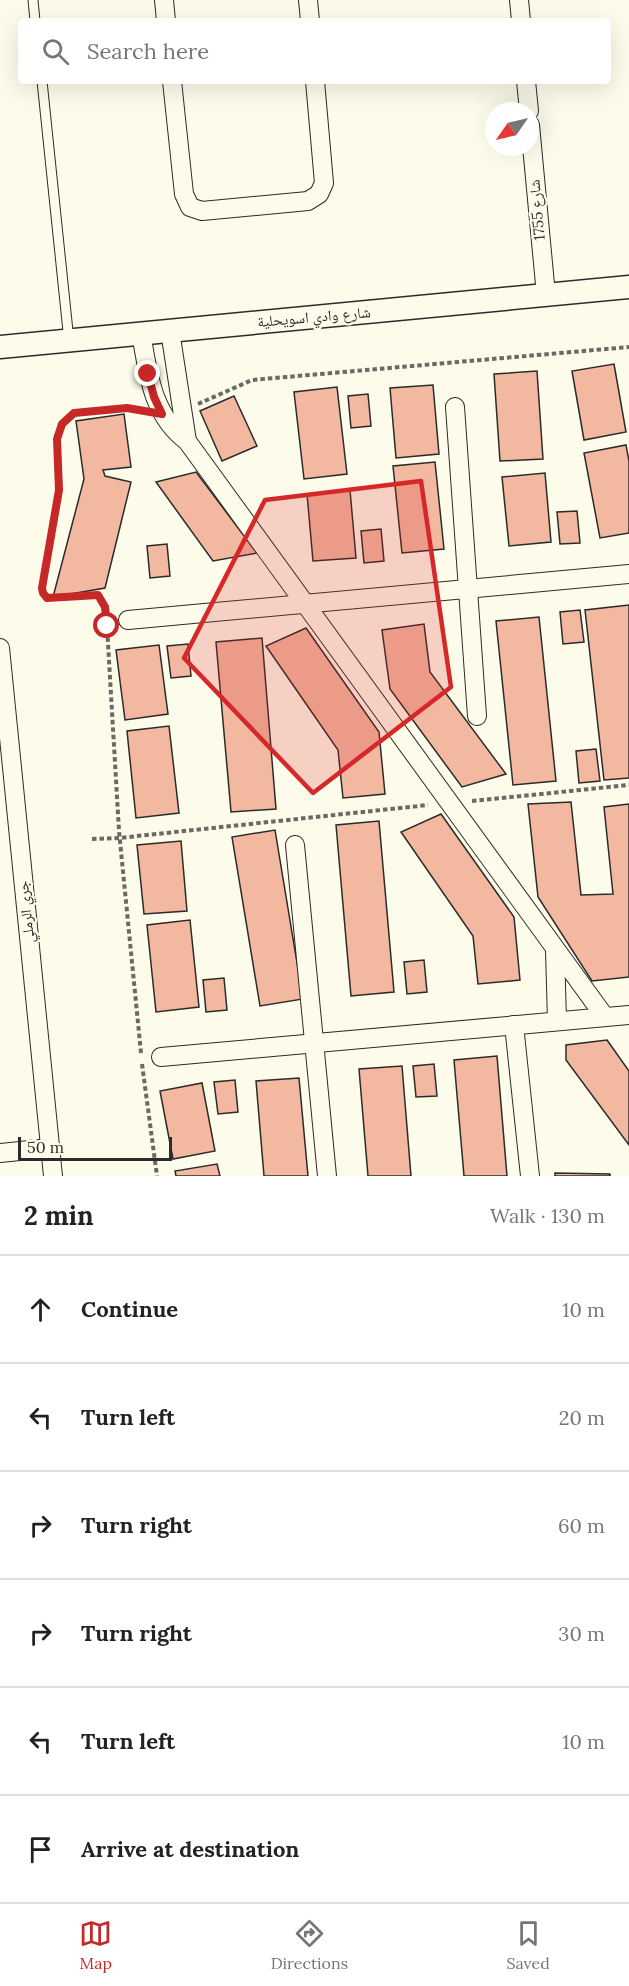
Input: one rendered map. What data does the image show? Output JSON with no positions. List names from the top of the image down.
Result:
{
  "streets": {
    "street": ["شارع 1755", "شارع وادي اسويحلية", "جري الرملي"]
  },
  "crossings": [
    ["شارع 1755", "شارع وادي اسويحلية"]
  ],
  "scale_bar": "50 m",
  "north": "bottom left",
  "page": {
    "search": "Search here",
    "scale": "50 m",
    "heading": ["2 min", "Walk · 130 m"],
    "list": [
      ["Continue", "10 m"],
      ["Turn left", "20 m"],
      ["Turn right", "60 m"],
      ["Turn right", "30 m"],
      ["Turn left", "10 m"],
      "Arrive at destination"
    ],
    "nav": ["Map", "Directions", "Saved"]
  }
}
